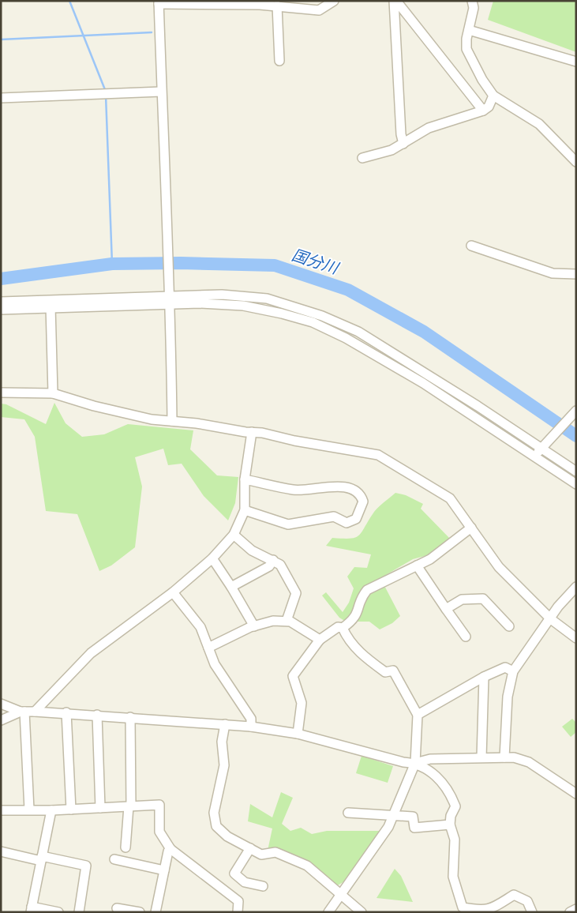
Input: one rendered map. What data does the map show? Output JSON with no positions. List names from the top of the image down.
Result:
{
  "water": ["国分川"]
}
